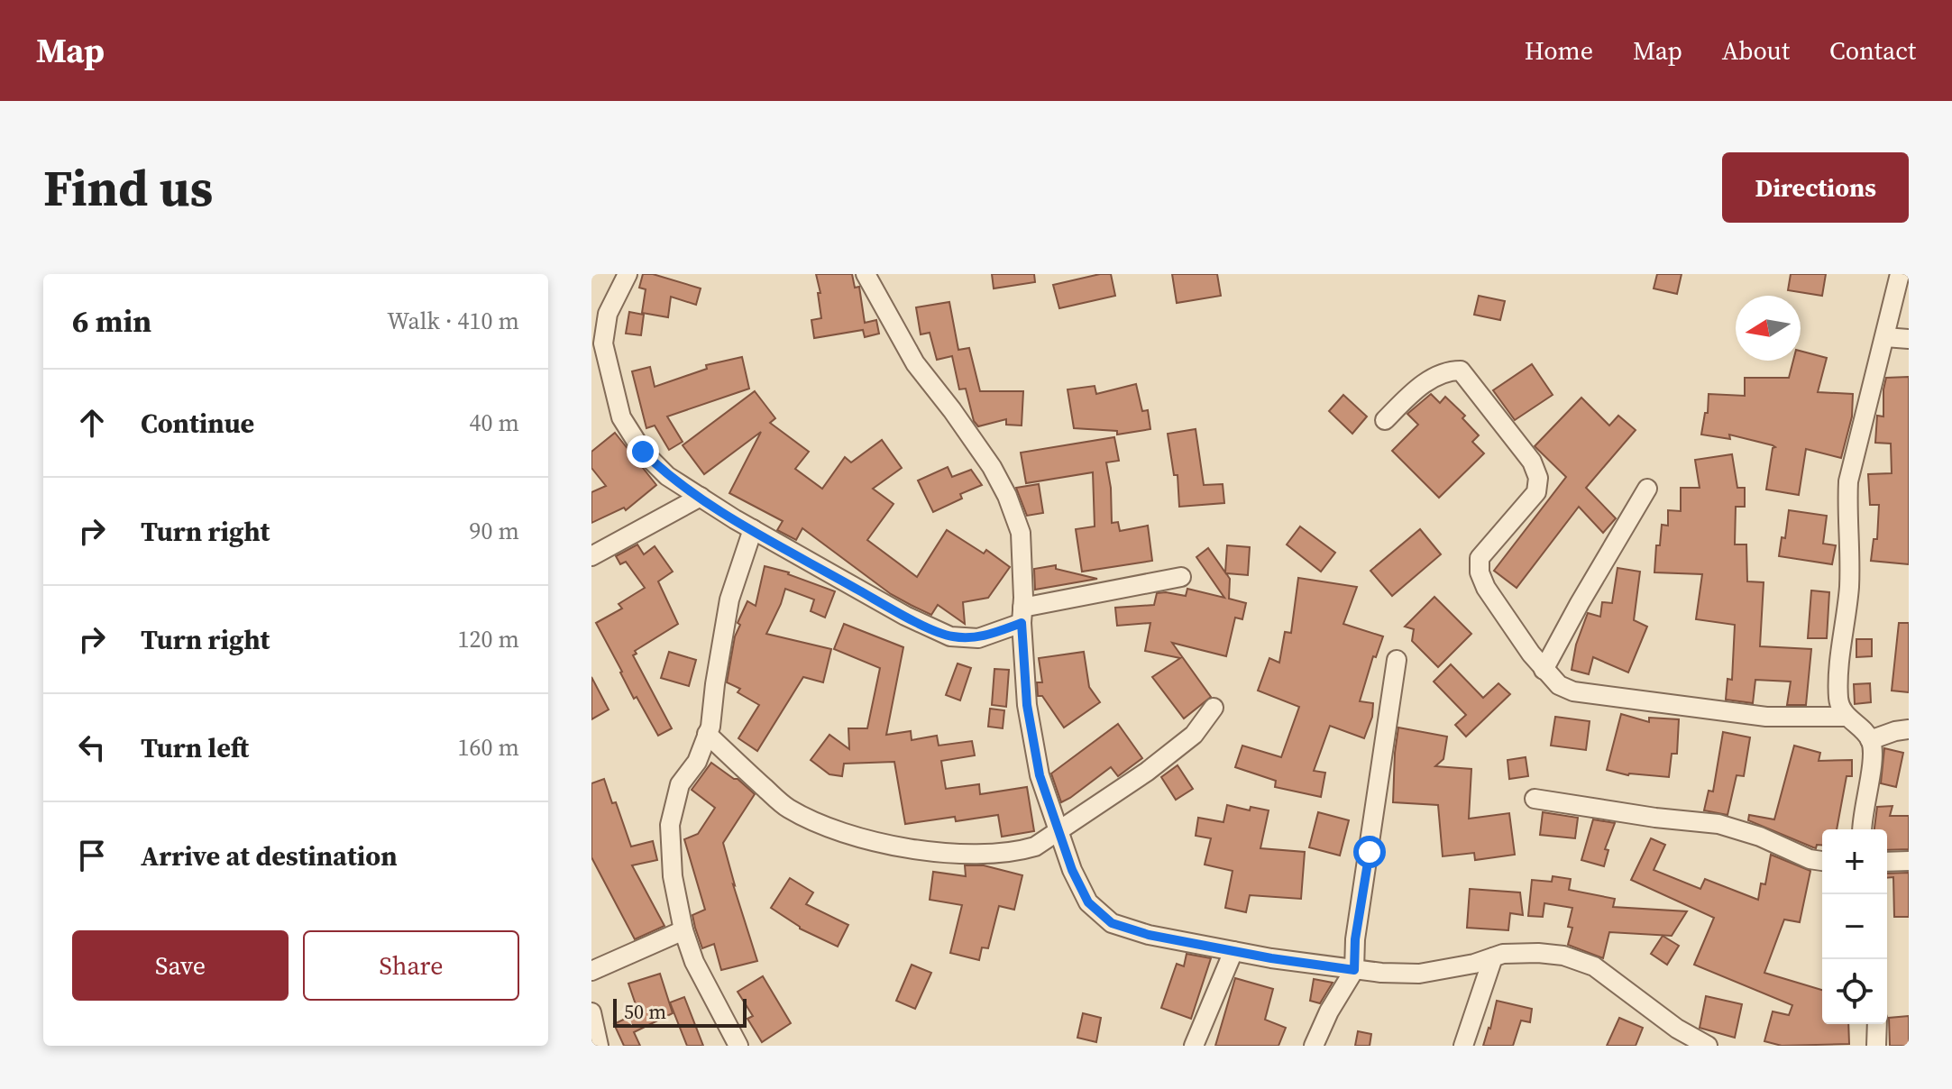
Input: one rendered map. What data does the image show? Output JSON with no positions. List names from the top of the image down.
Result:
{
  "scale_bar": "50 m",
  "north": "left",
  "page": {
    "header": "Map",
    "nav": [
      "Home",
      "Map",
      "About",
      "Contact"
    ],
    "buttons": [
      "Directions",
      ["Save", "Share"]
    ],
    "title": "Find us",
    "heading": ["6 min", "Walk · 410 m"],
    "list": [
      ["Continue", "40 m"],
      ["Turn right", "90 m"],
      ["Turn right", "120 m"],
      ["Turn left", "160 m"],
      "Arrive at destination"
    ],
    "map_buttons": ["+", "−"],
    "scale": "50 m"
  }
}
